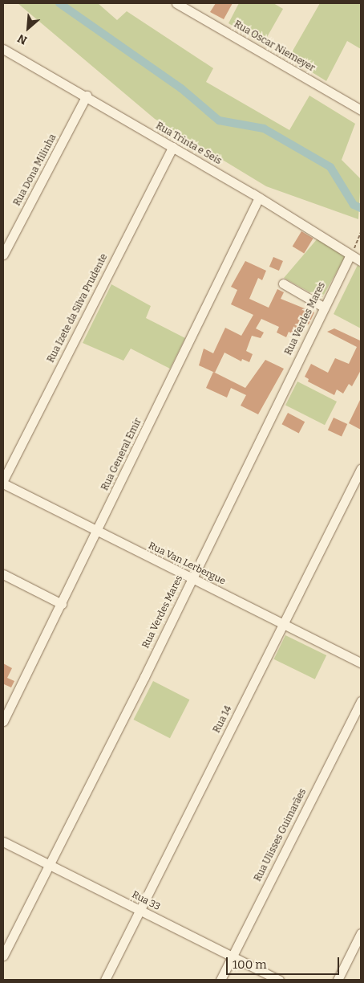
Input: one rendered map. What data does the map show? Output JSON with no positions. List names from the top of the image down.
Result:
{
  "streets": {
    "street": [
      "Rua Oscar Niemeyer",
      "Rua Trinta e Seis",
      "Rua Dona Milinha",
      "Rua Izete da Silva Prudente",
      "Rua Verdes Mares",
      "Rua General Emir",
      "Rua Van Lerbergue",
      "Rua 14",
      "Rua Ulisses Guimarães",
      "Rua 33"
    ]
  },
  "crossings": [
    ["Rua Trinta e Seis", "Rua Dona Milinha"],
    ["Rua Trinta e Seis", "Rua Izete da Silva Prudente"],
    ["Rua Trinta e Seis", "Rua Verdes Mares"],
    ["Rua Trinta e Seis", "Rua General Emir"],
    ["Rua Verdes Mares", "Rua Van Lerbergue"],
    ["Rua Verdes Mares", "Rua 33"],
    ["Rua General Emir", "Rua Van Lerbergue"],
    ["Rua Van Lerbergue", "Rua 14"],
    ["Rua 14", "Rua 33"],
    ["Rua Ulisses Guimarães", "Rua 33"]
  ],
  "scale_bar": "100 m",
  "north": "bottom left"
}
